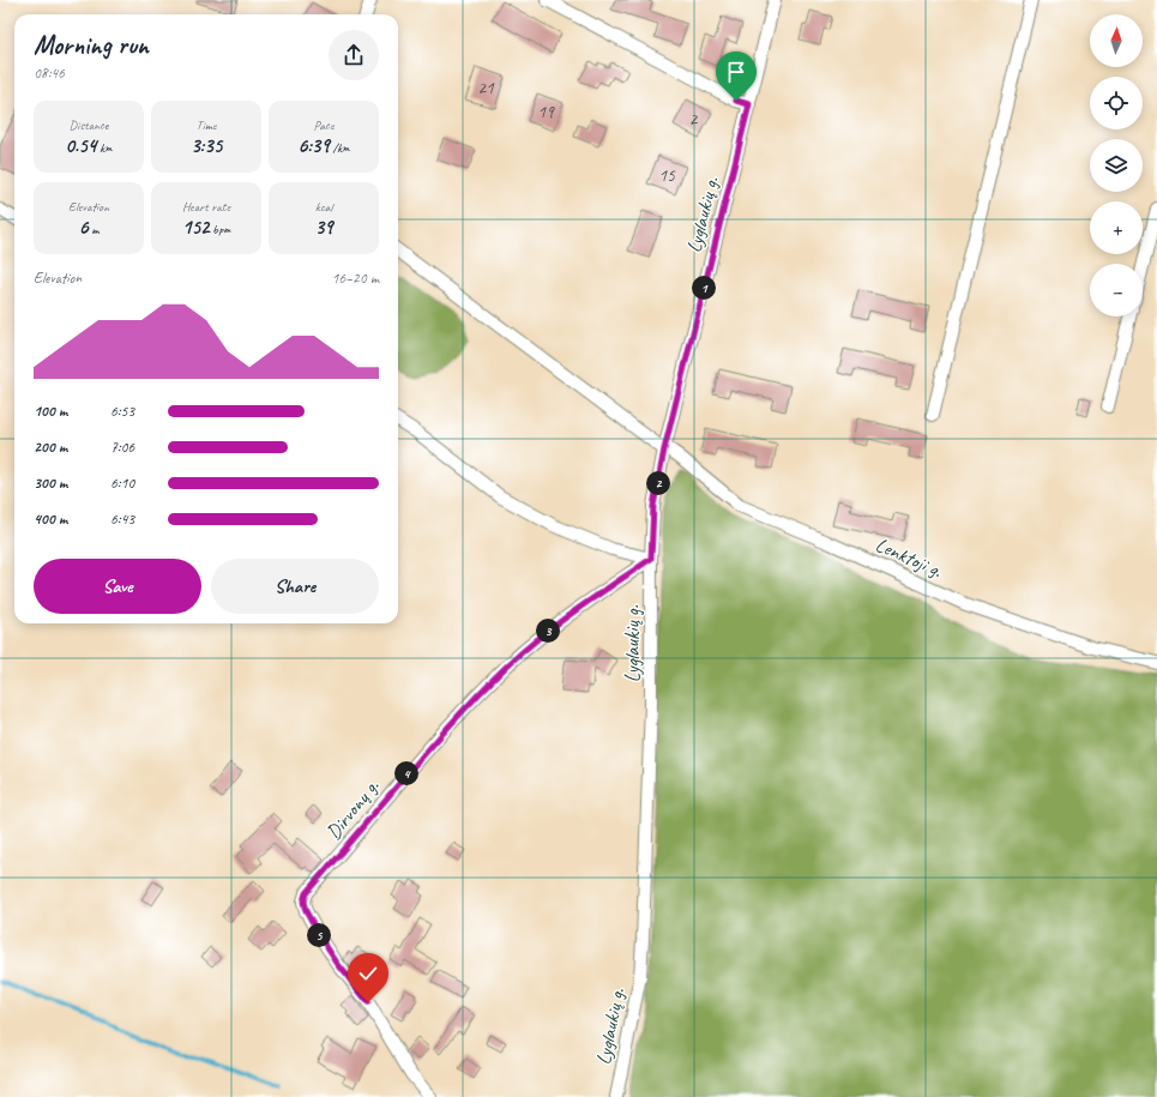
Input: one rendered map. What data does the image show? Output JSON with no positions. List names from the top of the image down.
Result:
{
  "streets": {
    "street": ["Lyglaukių g.", "Lenktoji g.", "Dirvonų g."]
  },
  "crossings": [
    ["Lyglaukių g.", "Lenktoji g."],
    ["Lyglaukių g.", "Dirvonų g."]
  ],
  "house_numbers": [
    "21",
    "19",
    "2",
    "15"
  ],
  "north": "top",
  "page": {
    "map_buttons": ["+", "−"],
    "heading": ["Morning run", "08:46"],
    "stats": [
      ["Distance", "0.54 km"],
      ["Time", "3:35"],
      ["Pace", "6:39 /km"],
      ["Elevation", "6 m"],
      ["Heart rate", "152 bpm"],
      ["kcal", "39"]
    ],
    "chart": ["Elevation", "16–20 m"],
    "pins": [
      "1",
      "2",
      "3",
      "4",
      "5"
    ],
    "list": [
      {
        "name": "100 m",
        "note": "6:53"
      },
      {
        "name": "200 m",
        "note": "7:06"
      },
      {
        "name": "300 m",
        "note": "6:10"
      },
      {
        "name": "400 m",
        "note": "6:43"
      }
    ],
    "buttons": ["Save", "Share"]
  }
}
